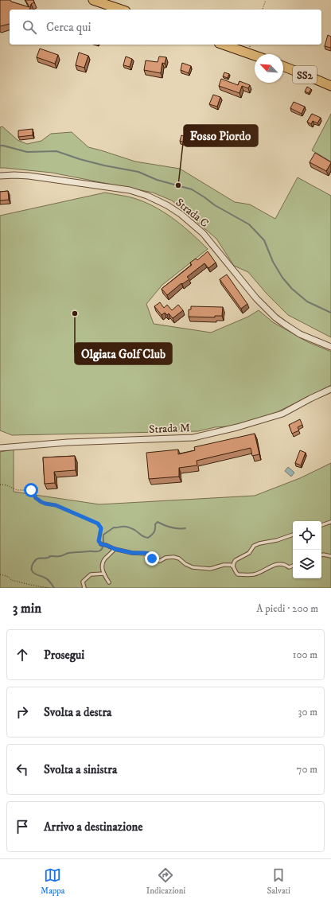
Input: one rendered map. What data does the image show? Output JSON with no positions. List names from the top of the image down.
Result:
{
  "streets": {
    "main road": ["SS2"],
    "street": ["Strada C", "Strada M"]
  },
  "places": ["Fosso Piordo", "Olgiata Golf Club"],
  "north": "top left",
  "page": {
    "search": "Cerca qui",
    "heading": ["3 min", "A piedi · 200 m"],
    "list": [
      ["Prosegui", "100 m"],
      ["Svolta a destra", "30 m"],
      ["Svolta a sinistra", "70 m"],
      "Arrivo a destinazione"
    ],
    "nav": ["Mappa", "Indicazioni", "Salvati"]
  }
}
